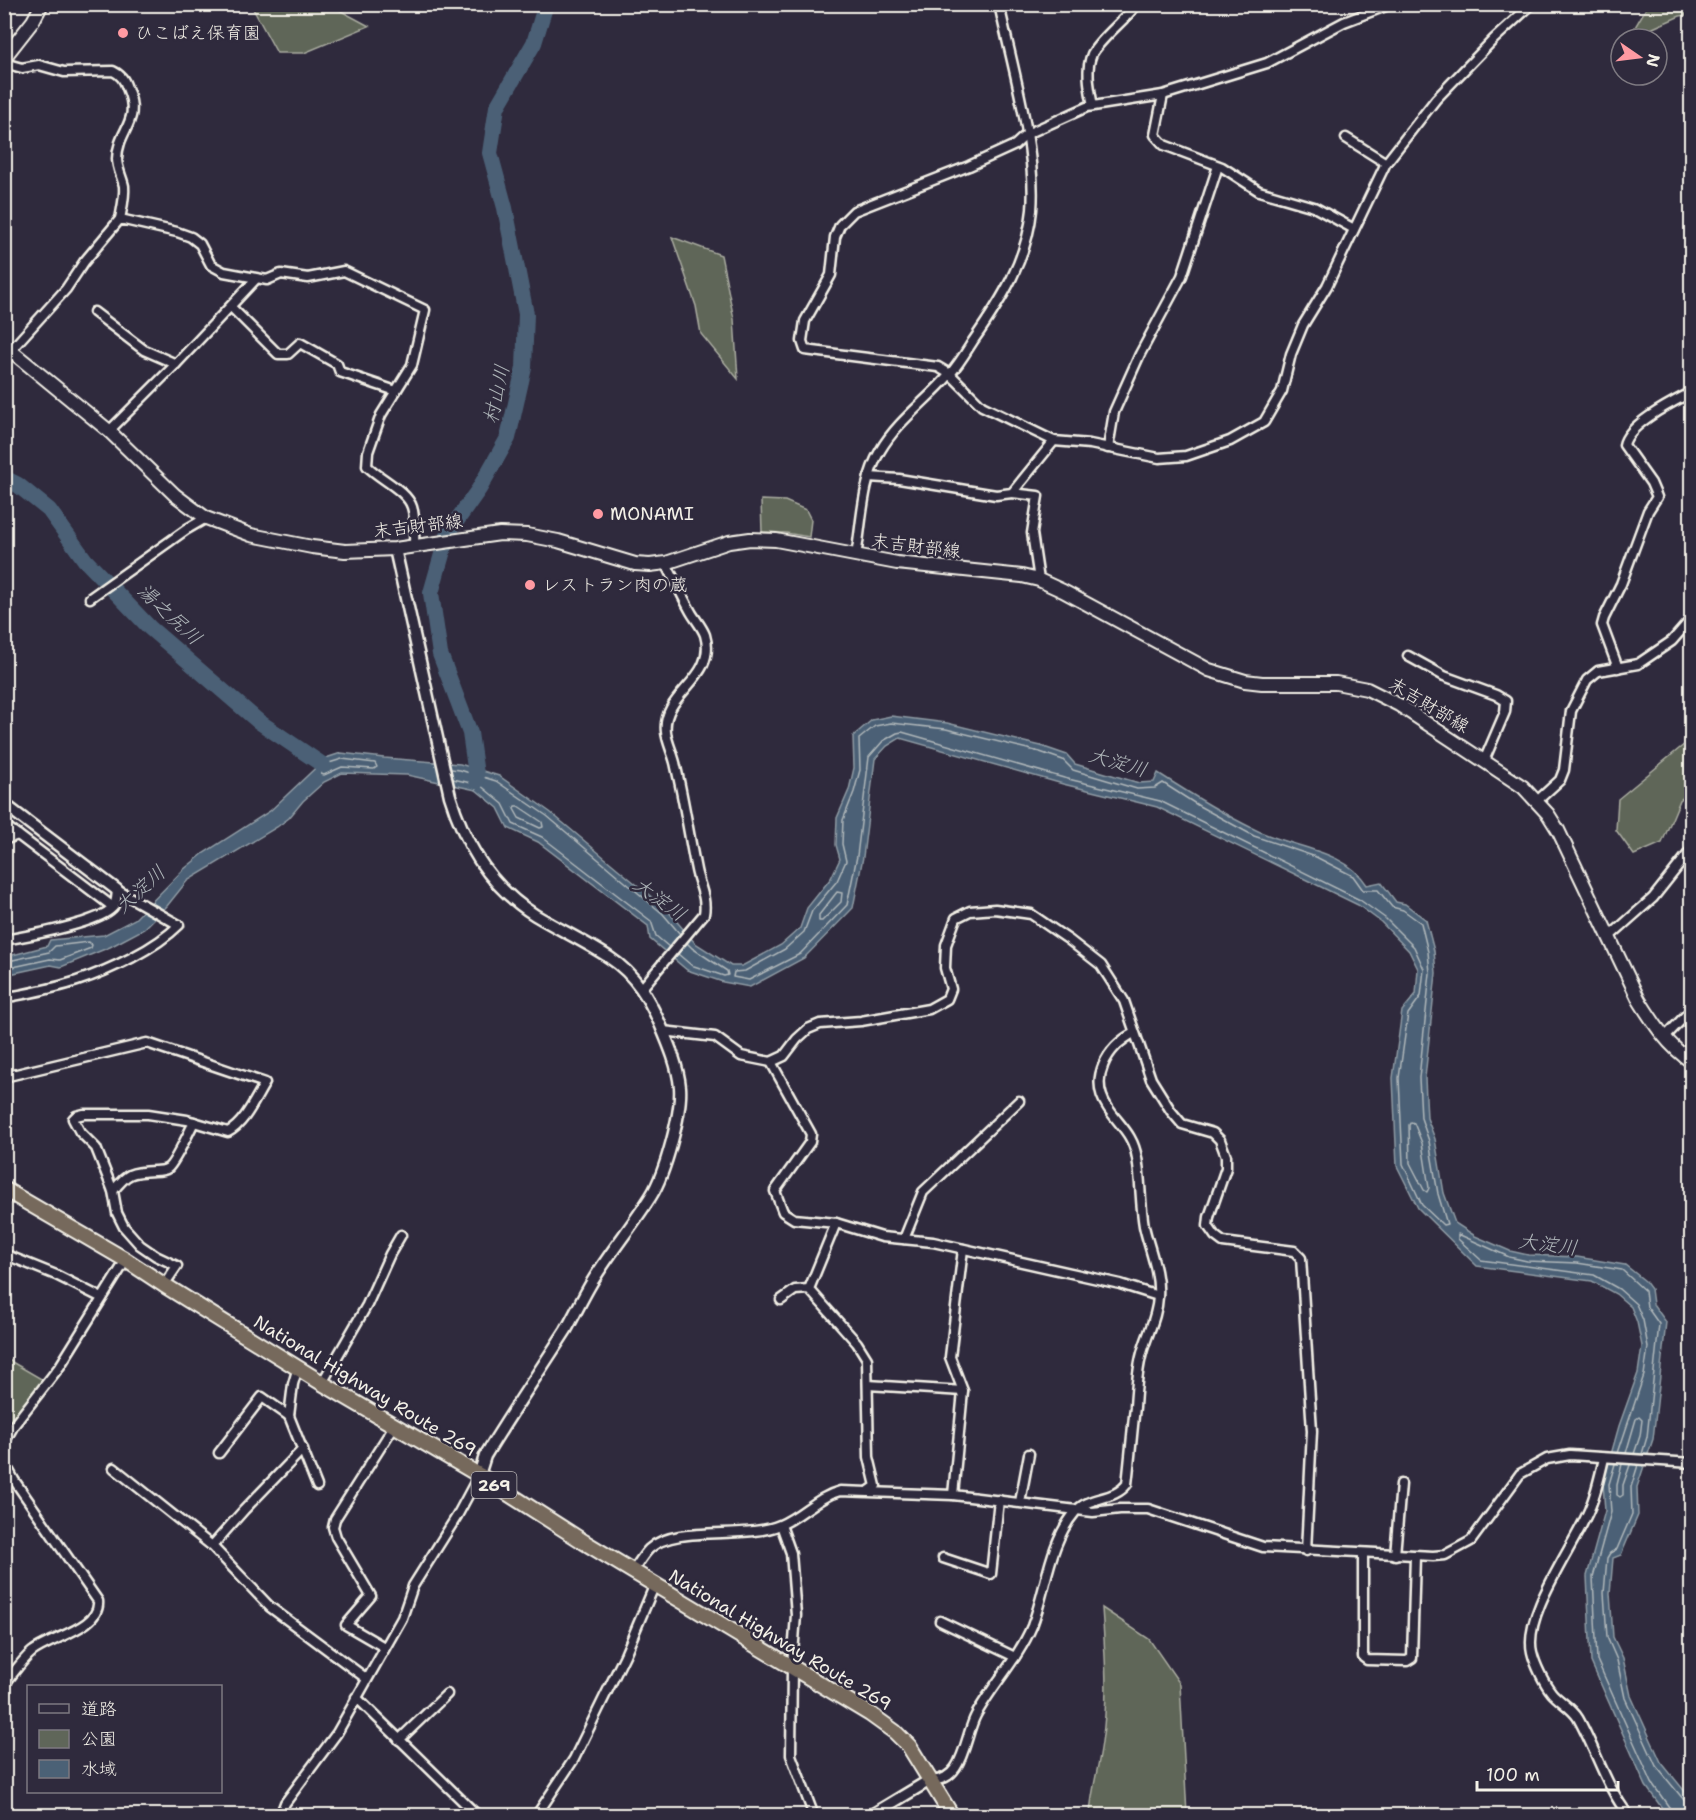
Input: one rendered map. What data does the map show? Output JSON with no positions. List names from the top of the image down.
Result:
{
  "streets": {
    "highway": ["National Highway Route 269", "269"],
    "main road": ["末吉財部線"]
  },
  "water": ["村山川", "湯之尻川", "大淀川"],
  "places": ["ひこばえ保育園", "MONAMI", "レストラン肉の蔵"],
  "legend": ["道路", "公園", "水域"],
  "scale_bar": "100 m",
  "north": "right"
}
